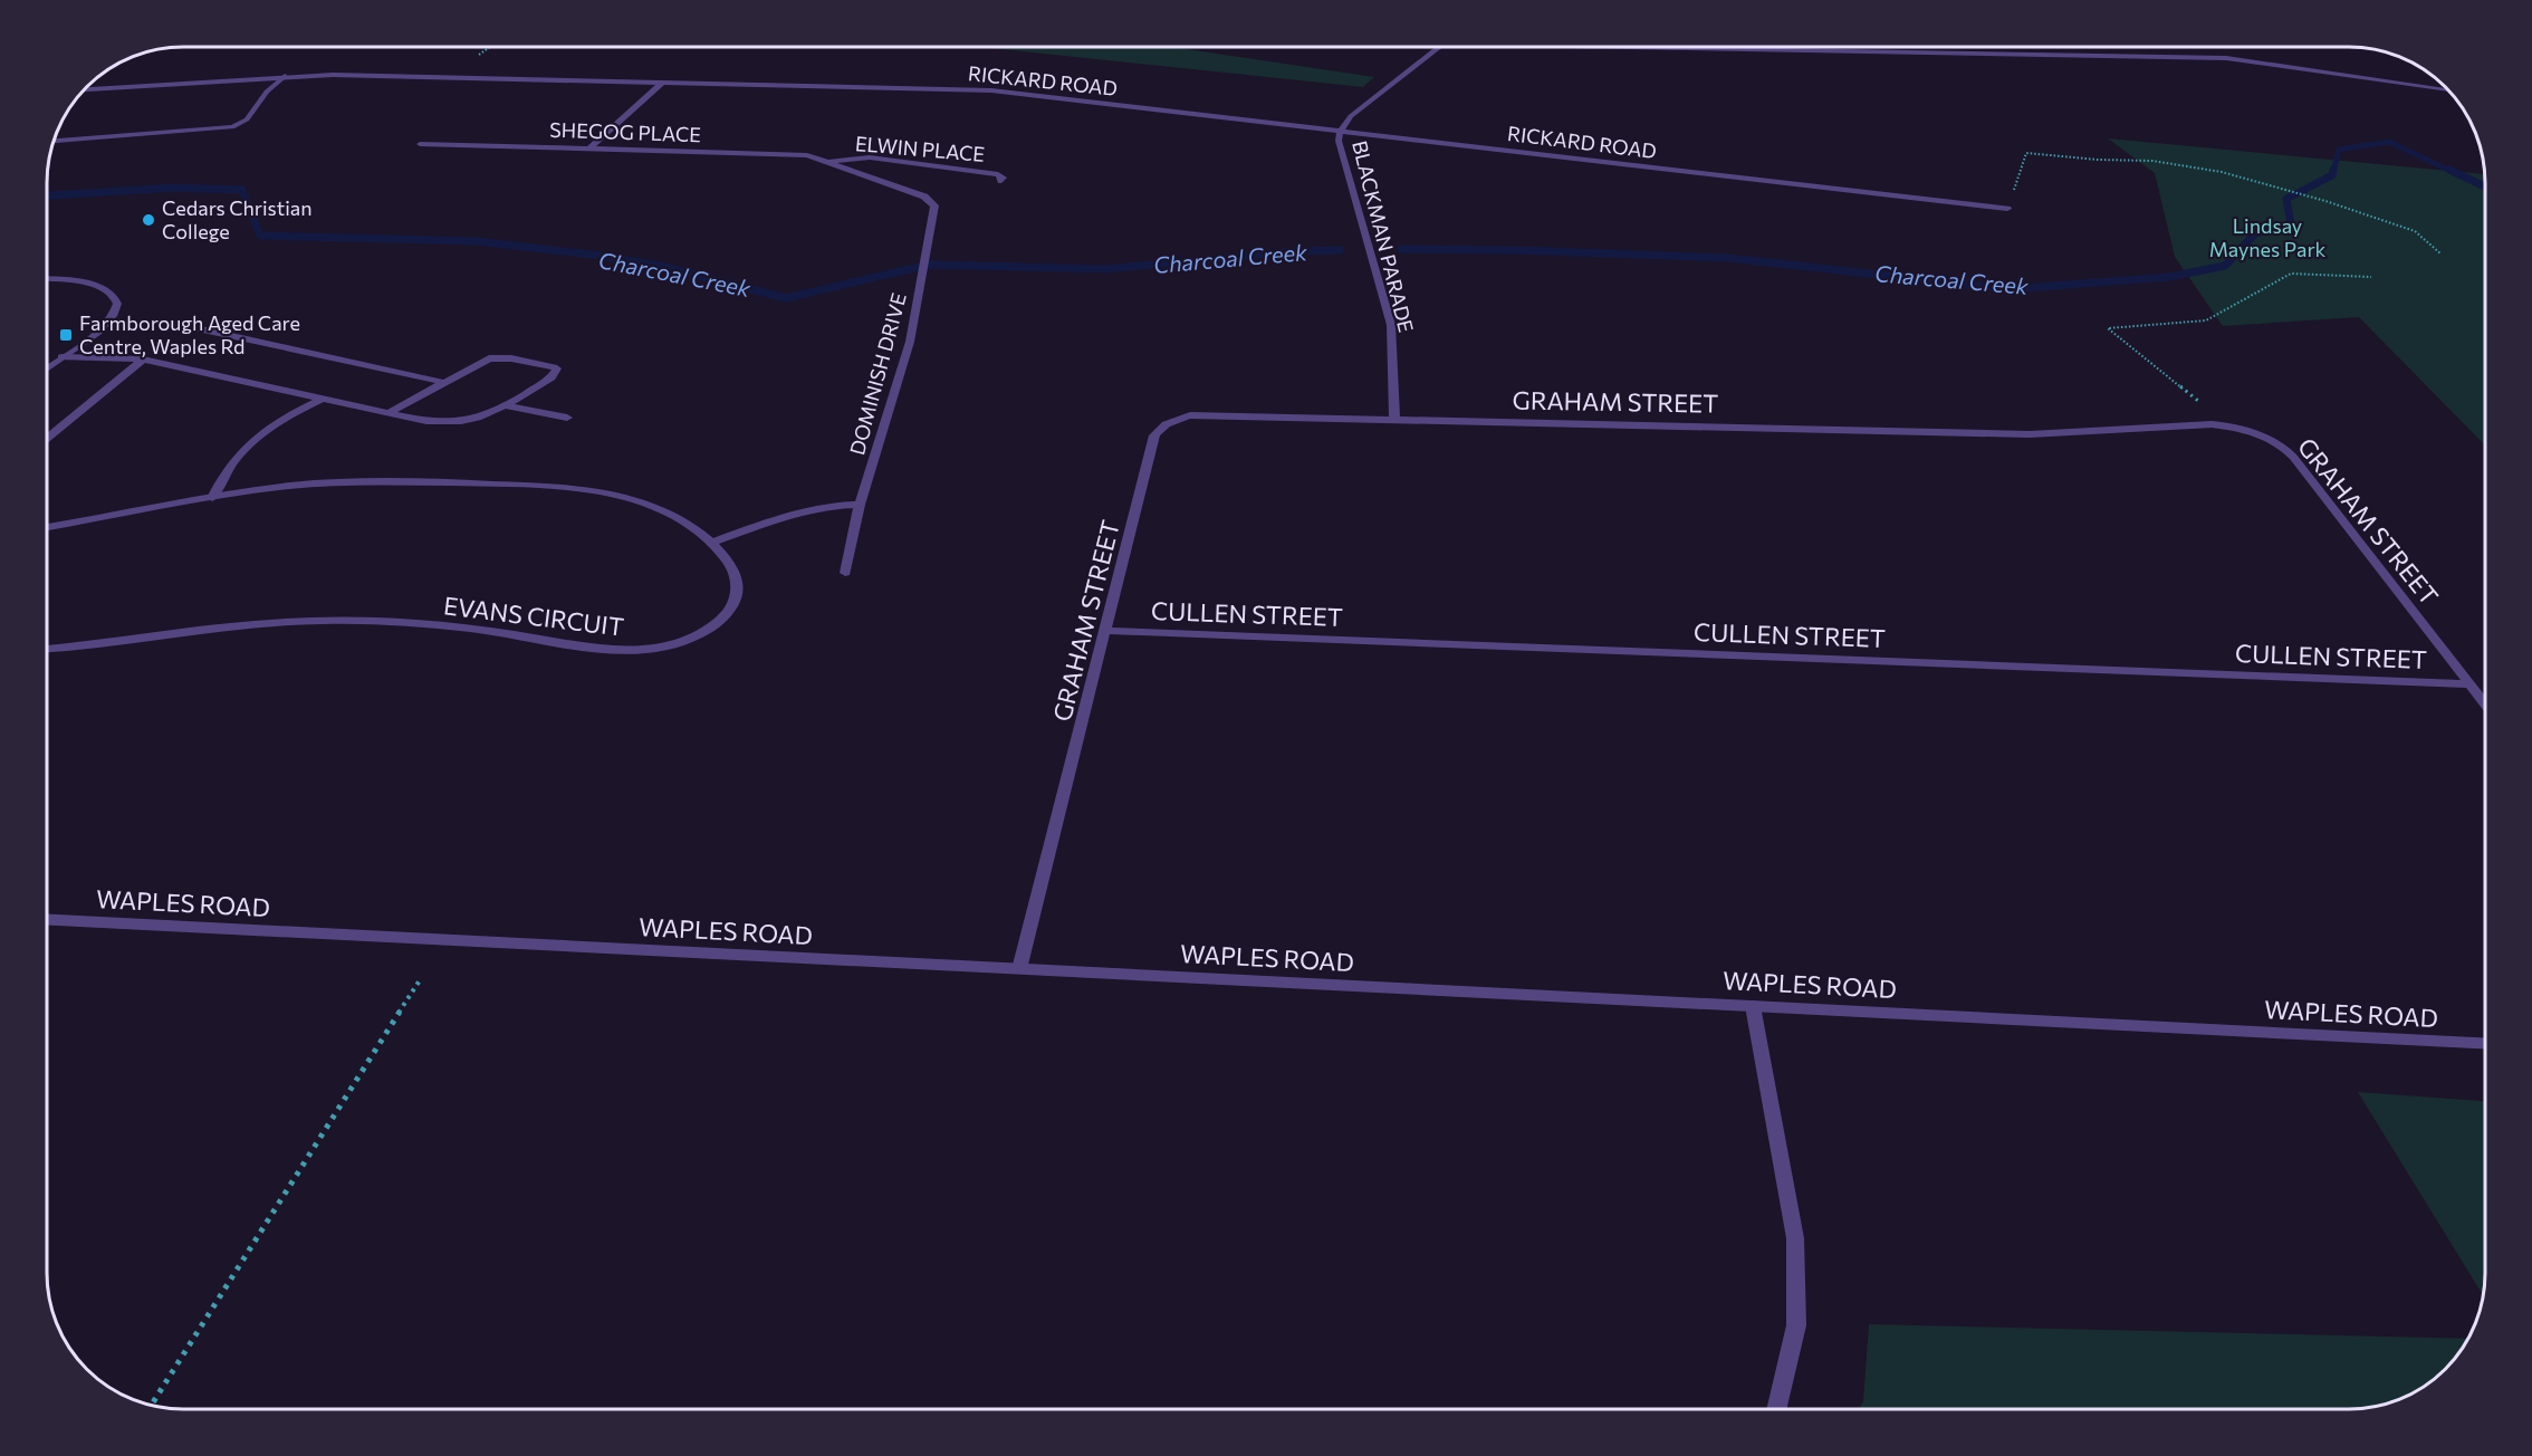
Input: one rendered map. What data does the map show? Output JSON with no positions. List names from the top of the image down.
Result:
{
  "streets": {
    "street": [
      "RICKARD ROAD",
      "SHEGOG PLACE",
      "ELWIN PLACE",
      "BLACKMAN PARADE",
      "DOMINISH DRIVE",
      "GRAHAM STREET",
      "CULLEN STREET",
      "EVANS CIRCUIT",
      "WAPLES ROAD"
    ]
  },
  "crossings": [
    ["RICKARD ROAD", "BLACKMAN PARADE"],
    ["SHEGOG PLACE", "ELWIN PLACE"],
    ["SHEGOG PLACE", "DOMINISH DRIVE"],
    ["ELWIN PLACE", "DOMINISH DRIVE"],
    ["BLACKMAN PARADE", "GRAHAM STREET"],
    ["GRAHAM STREET", "CULLEN STREET"],
    ["GRAHAM STREET", "WAPLES ROAD"]
  ],
  "water": ["Charcoal Creek"],
  "parks": ["Lindsay Maynes Park"],
  "places": {
    "other": ["Cedars Christian College"],
    "transit": ["Farmborough Aged Care Centre, Waples Rd"]
  }
}
